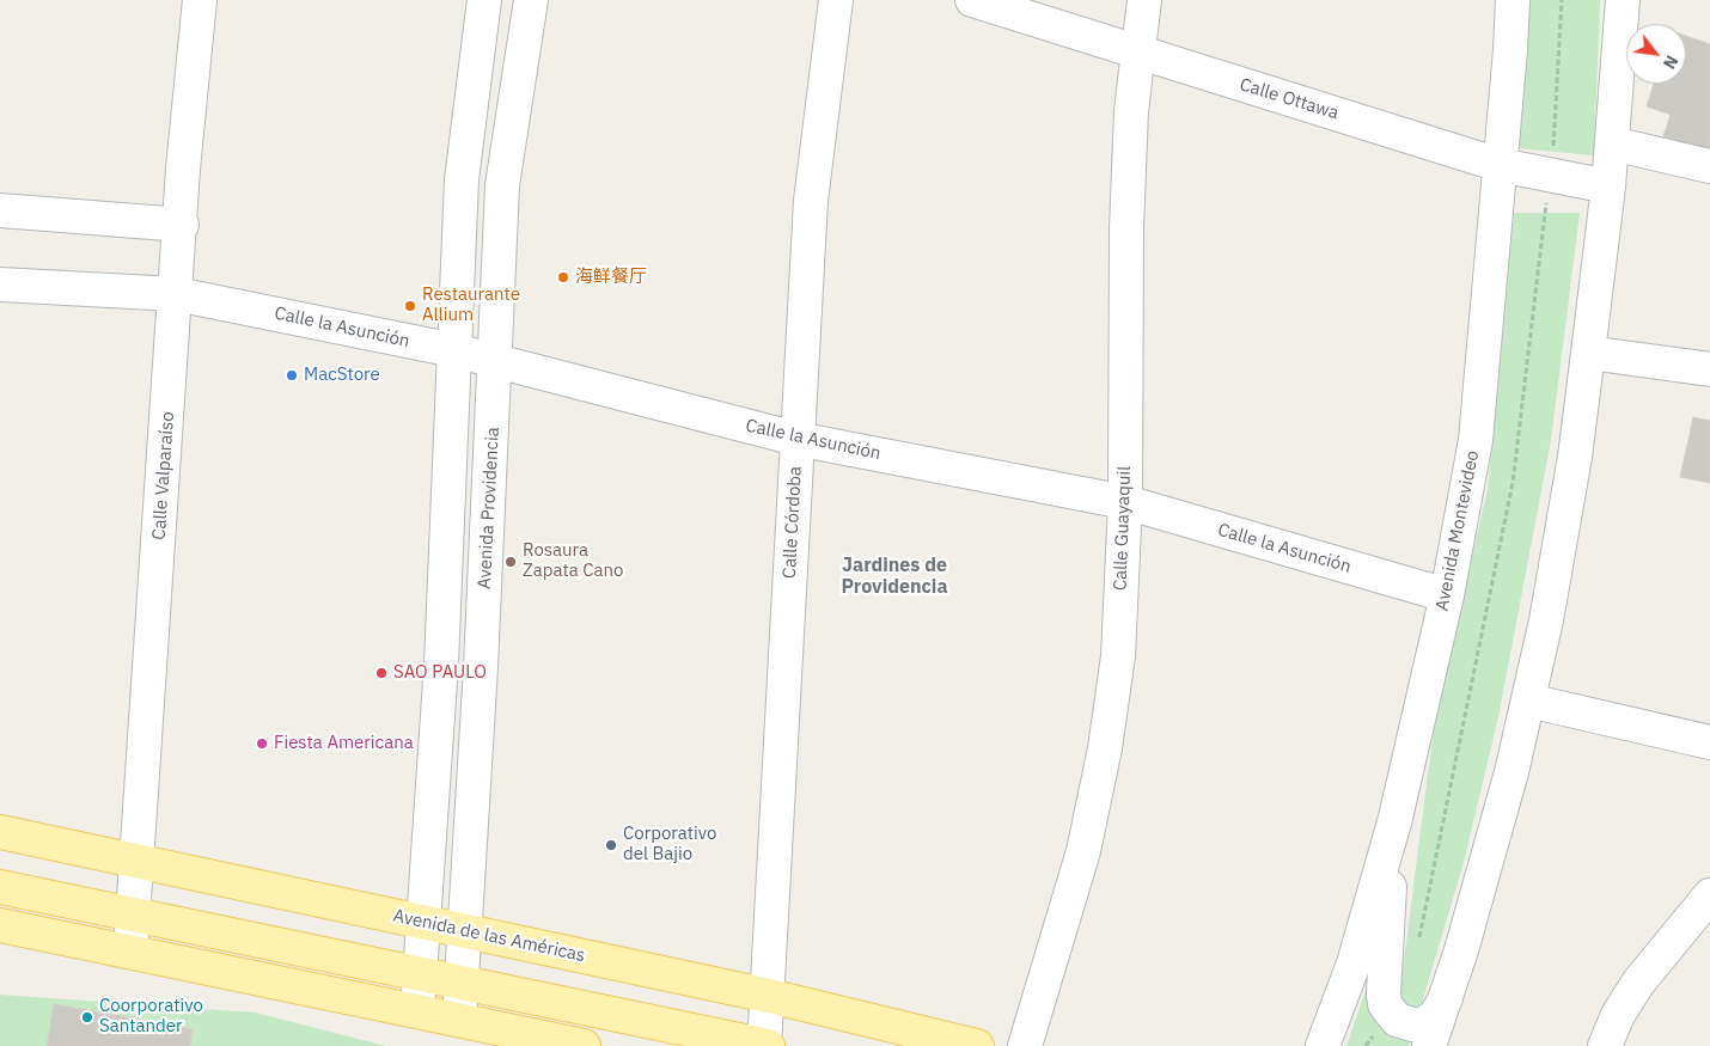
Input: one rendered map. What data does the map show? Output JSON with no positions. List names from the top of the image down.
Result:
{
  "streets": {
    "main road": ["Avenida de las Américas"],
    "street": [
      "Calle Ottawa",
      "Calle la Asunción",
      "Calle Valparaíso",
      "Avenida Providencia",
      "Calle Córdoba",
      "Calle Guayaquil",
      "Avenida Montevideo"
    ]
  },
  "crossings": [
    ["Calle Ottawa", "Calle Guayaquil"],
    ["Calle Ottawa", "Avenida Montevideo"],
    ["Calle la Asunción", "Calle Valparaíso"],
    ["Calle la Asunción", "Avenida Providencia"],
    ["Calle la Asunción", "Calle Córdoba"],
    ["Calle la Asunción", "Calle Guayaquil"],
    ["Calle la Asunción", "Avenida Montevideo"],
    ["Calle Valparaíso", "Avenida de las Américas"],
    ["Avenida Providencia", "Avenida de las Américas"],
    ["Calle Córdoba", "Avenida de las Américas"]
  ],
  "districts": ["Jardines de Providencia"],
  "places": [
    "海鲜餐厅",
    "Restaurante Allium",
    "MacStore",
    "Rosaura Zapata Cano",
    "SAO PAULO",
    "Fiesta Americana",
    "Corporativo del Bajio",
    "Coorporativo Santander"
  ],
  "north": "bottom right"
}
